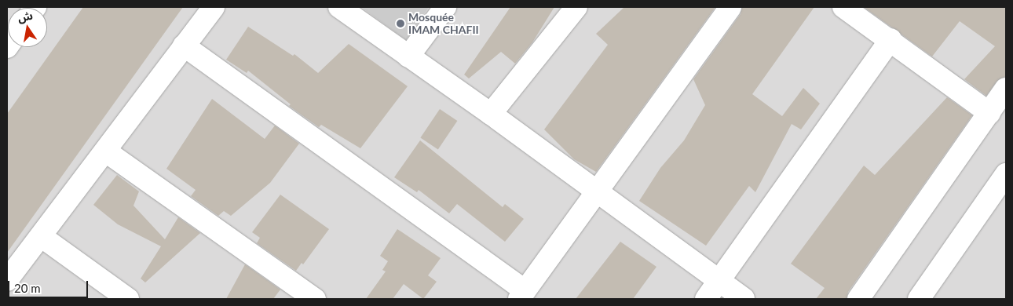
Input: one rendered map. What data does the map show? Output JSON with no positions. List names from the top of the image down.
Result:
{
  "places": ["Mosquée IMAM CHAFII"],
  "scale_bar": "20 m",
  "north": "top"
}
